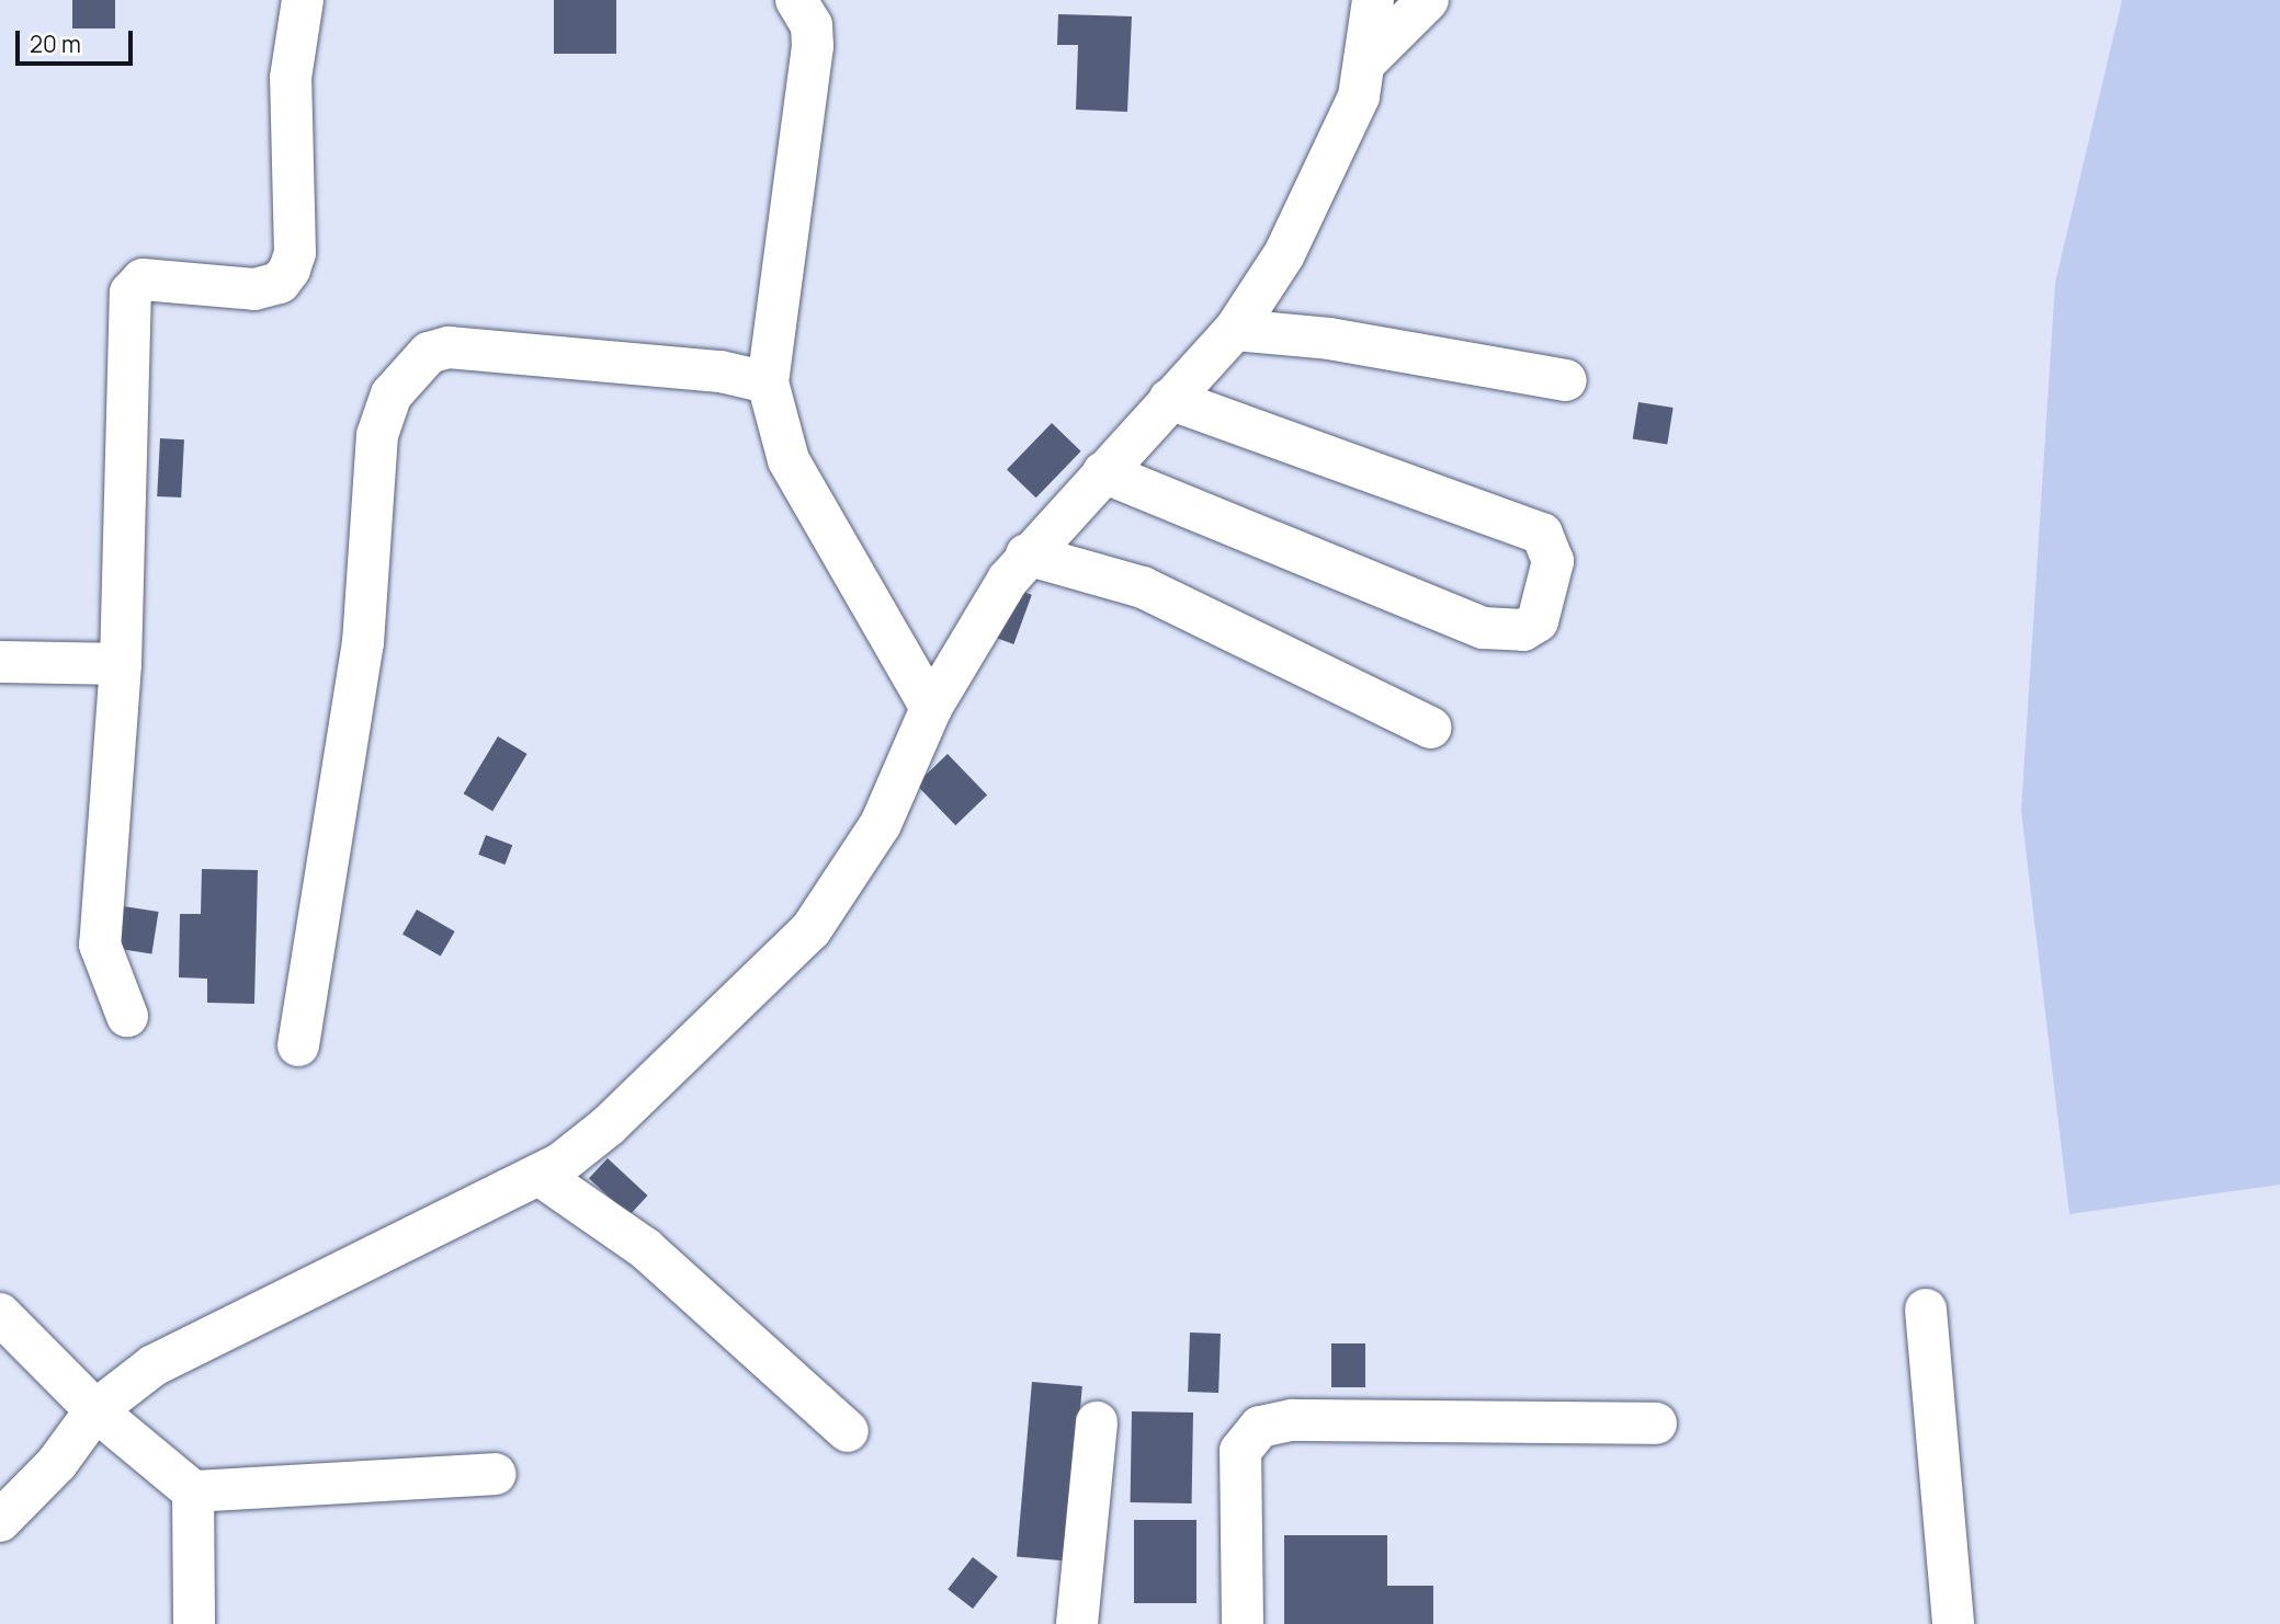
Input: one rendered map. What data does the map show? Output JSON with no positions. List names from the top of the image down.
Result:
{
  "scale_bar": "20 m"
}
